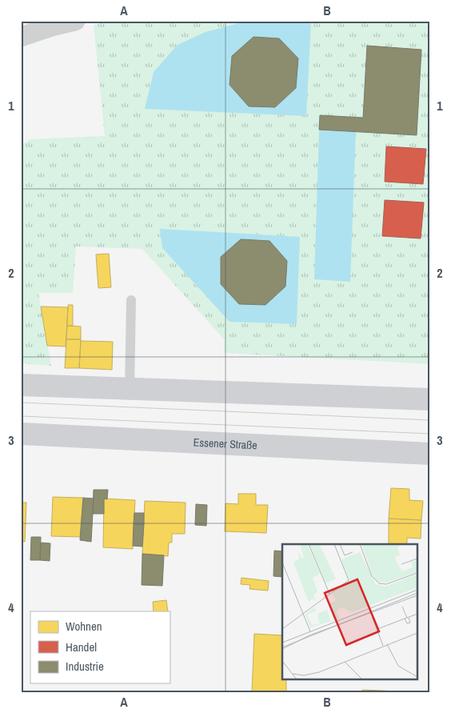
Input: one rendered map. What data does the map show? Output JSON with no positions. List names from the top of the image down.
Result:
{
  "streets": {
    "main road": ["Essener Straße"]
  },
  "legend": ["Wohnen", "Handel", "Industrie"],
  "grid": {
    "columns": ["A", "B"],
    "rows": [
      "1",
      "2",
      "3",
      "4"
    ]
  }
}
